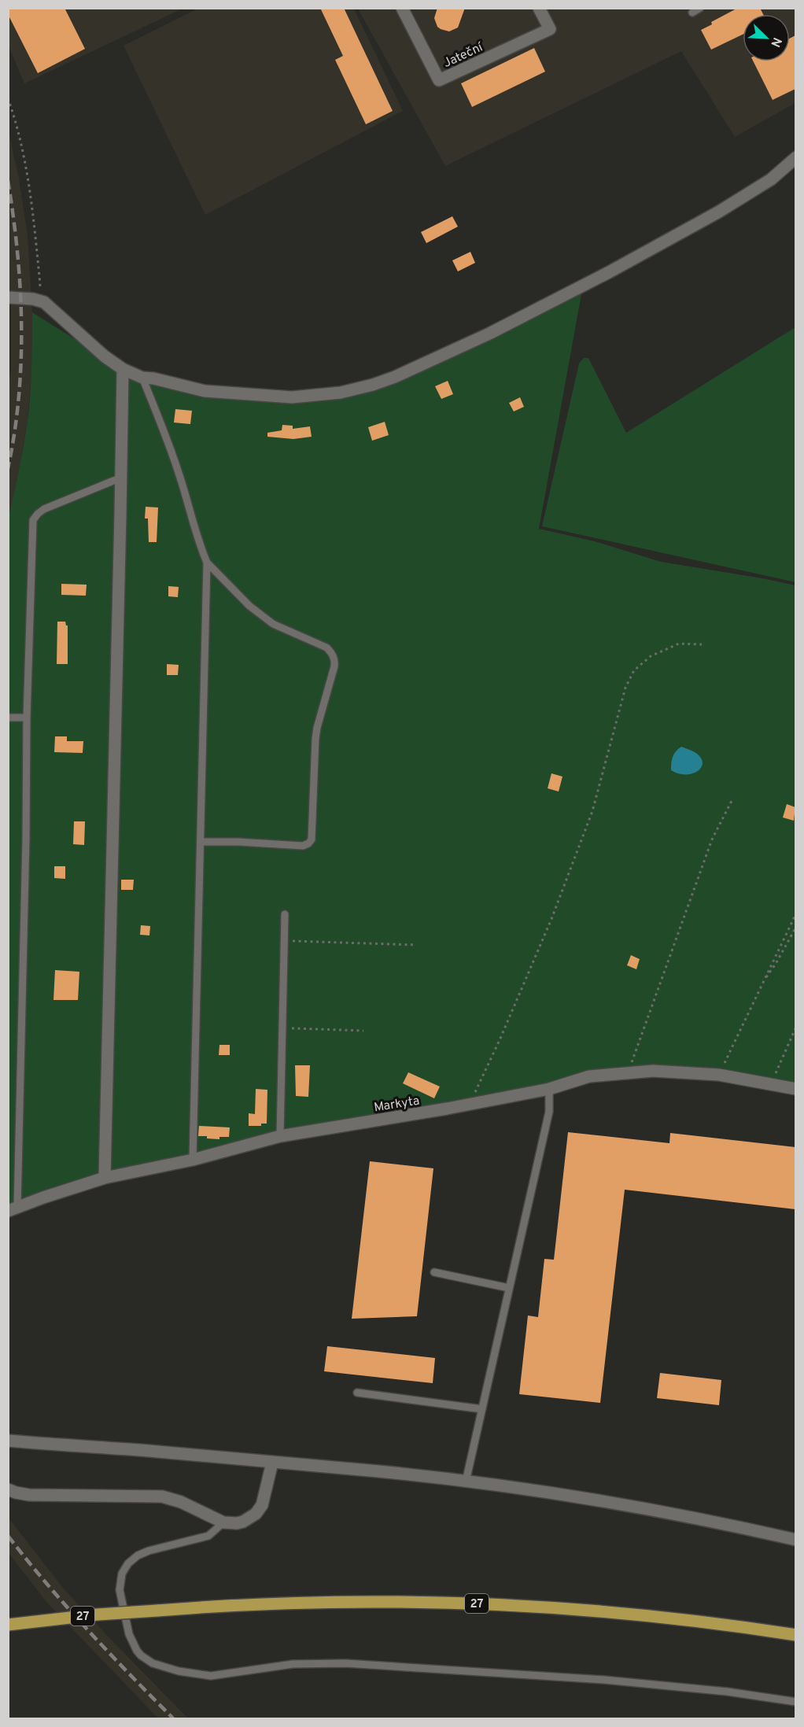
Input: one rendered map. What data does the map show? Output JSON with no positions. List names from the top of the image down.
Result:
{
  "streets": {
    "main road": ["27"],
    "street": ["Jateční", "Markyta"]
  },
  "north": "bottom right"
}
